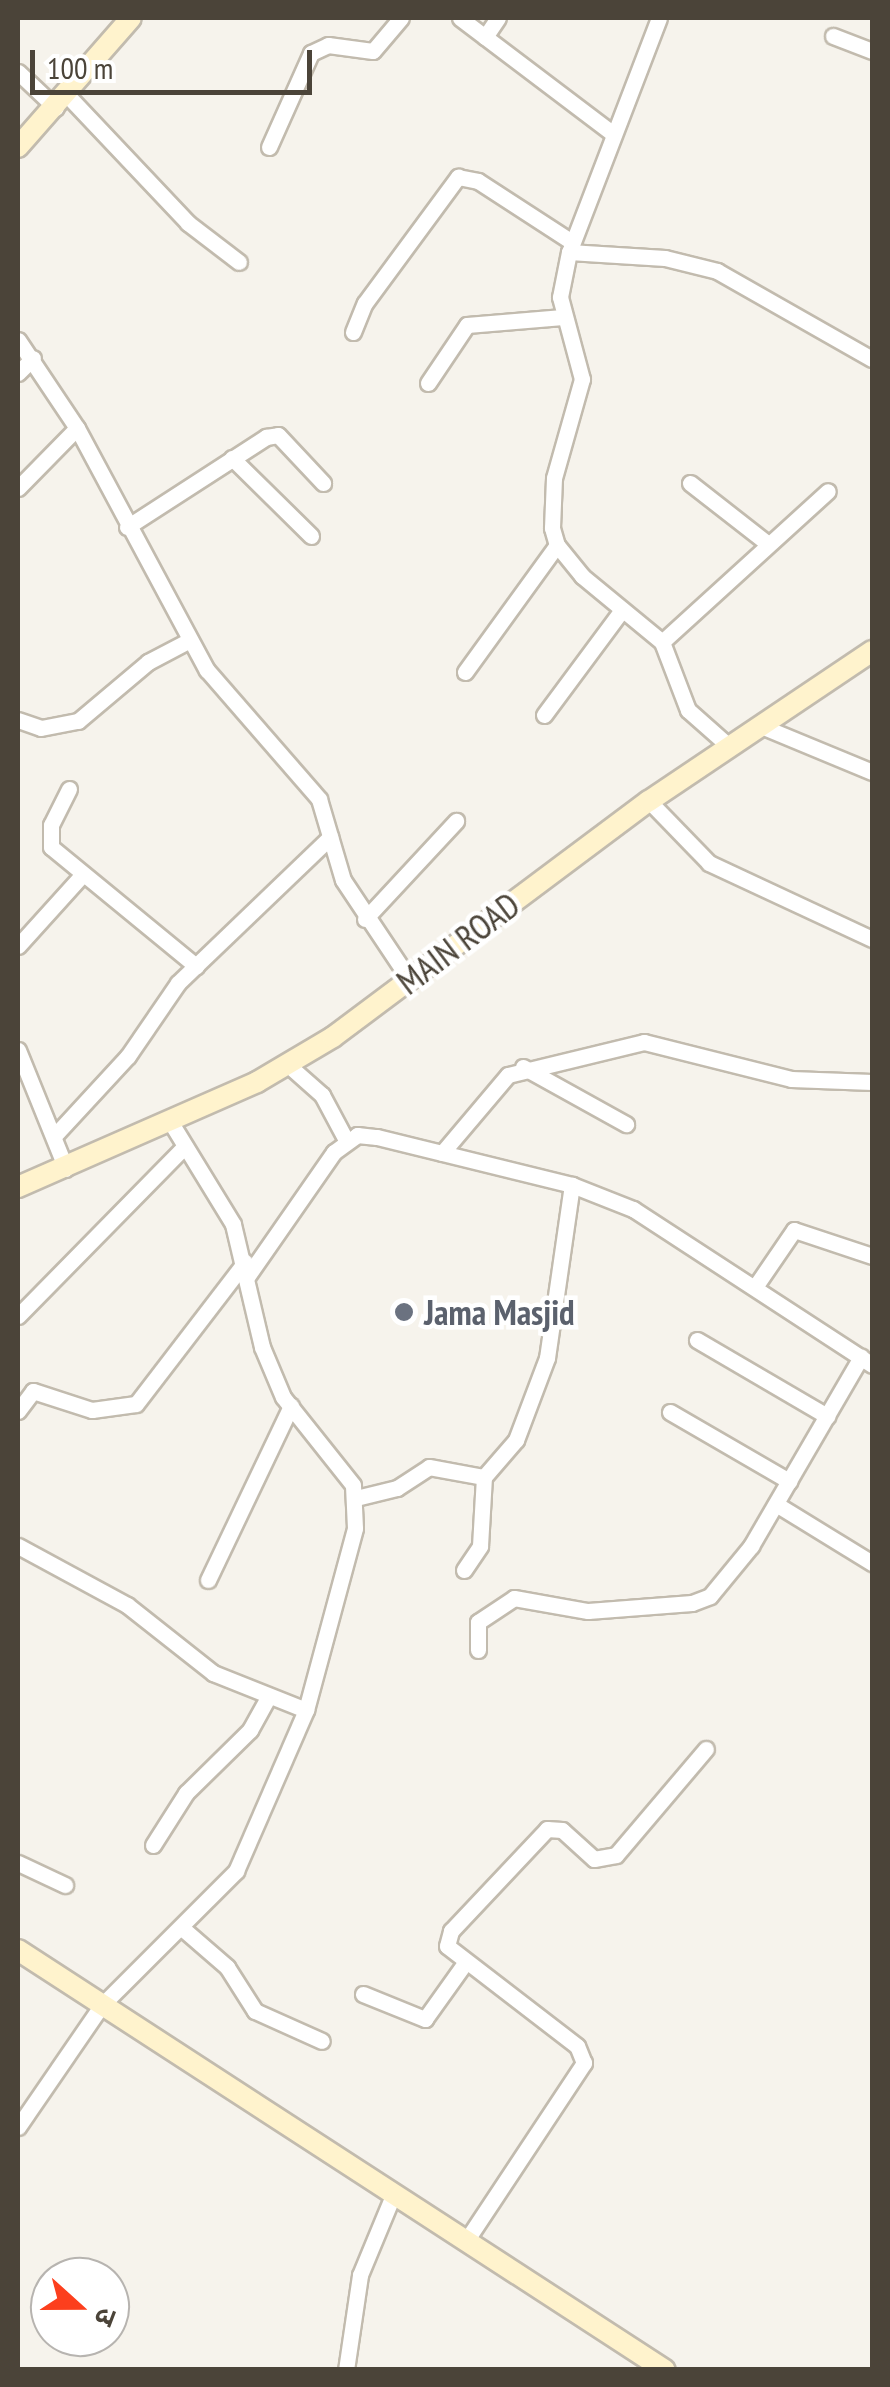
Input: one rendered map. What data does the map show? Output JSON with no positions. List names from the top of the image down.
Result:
{
  "streets": {
    "main road": ["MAIN ROAD"]
  },
  "places": ["Jama Masjid"],
  "scale_bar": "100 m",
  "north": "right"
}
